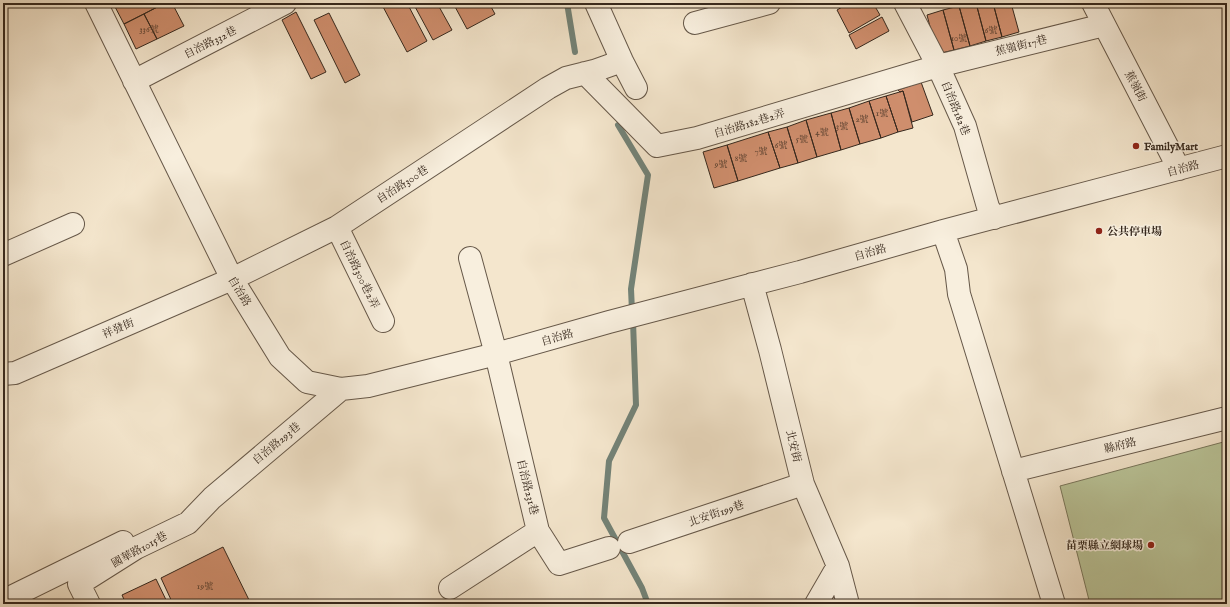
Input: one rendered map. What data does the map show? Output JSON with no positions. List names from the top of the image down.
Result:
{
  "streets": {
    "street": [
      "自治路332巷",
      "蕉嶺街17巷",
      "蕉嶺街",
      "自治路182巷",
      "自治路182巷2弄",
      "自治路",
      "自治路300巷",
      "自治路300巷2弄",
      "祥發街",
      "自治路293巷",
      "縣府路",
      "北安街",
      "自治路231巷",
      "北安街199巷",
      "國華路1015巷"
    ]
  },
  "crossings": [
    ["自治路332巷", "自治路"],
    ["蕉嶺街17巷", "蕉嶺街"],
    ["蕉嶺街17巷", "自治路182巷"],
    ["蕉嶺街17巷", "自治路182巷2弄"],
    ["蕉嶺街", "自治路"],
    ["自治路182巷", "自治路182巷2弄"],
    ["自治路182巷", "自治路"],
    ["自治路182巷2弄", "自治路300巷"],
    ["自治路", "自治路300巷"],
    ["自治路", "祥發街"],
    ["自治路", "自治路293巷"],
    ["自治路", "北安街"],
    ["自治路", "自治路231巷"],
    ["自治路300巷", "自治路300巷2弄"],
    ["自治路300巷", "祥發街"],
    ["自治路293巷", "國華路1015巷"],
    ["北安街", "北安街199巷"],
    ["自治路231巷", "北安街199巷"]
  ],
  "places": ["FamilyMart", "公共停車場", "苗栗縣立網球場"],
  "house_numbers": [
    "336號",
    "6號",
    "10號",
    "1號",
    "2號",
    "3號",
    "4號",
    "5號",
    "6號",
    "7號",
    "8號",
    "9號",
    "19號"
  ]
}
